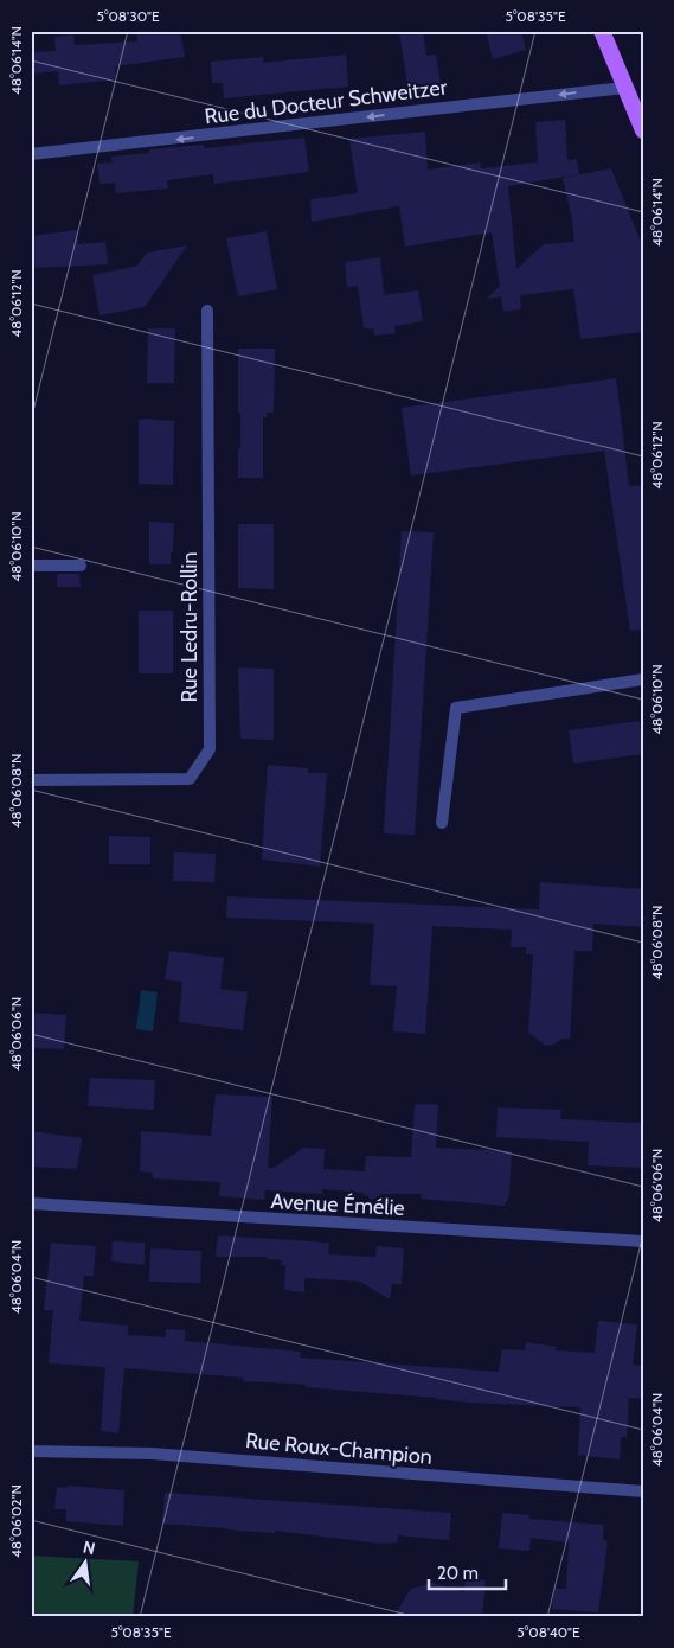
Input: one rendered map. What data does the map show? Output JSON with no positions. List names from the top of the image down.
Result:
{
  "streets": {
    "street": [
      "Rue du Docteur Schweitzer",
      "Rue Ledru-Rollin",
      "Avenue Émélie",
      "Rue Roux-Champion"
    ]
  },
  "one_way": ["Rue du Docteur Schweitzer"],
  "scale_bar": "20 m",
  "north": "top",
  "coordinates": [
    "5°08'30\"E",
    "5°08'35\"E",
    "48°06'14\"N",
    "48°06'12\"N",
    "48°06'10\"N",
    "48°06'08\"N",
    "48°06'06\"N",
    "48°06'04\"N",
    "48°06'02\"N",
    "5°08'40\"E"
  ]
}
